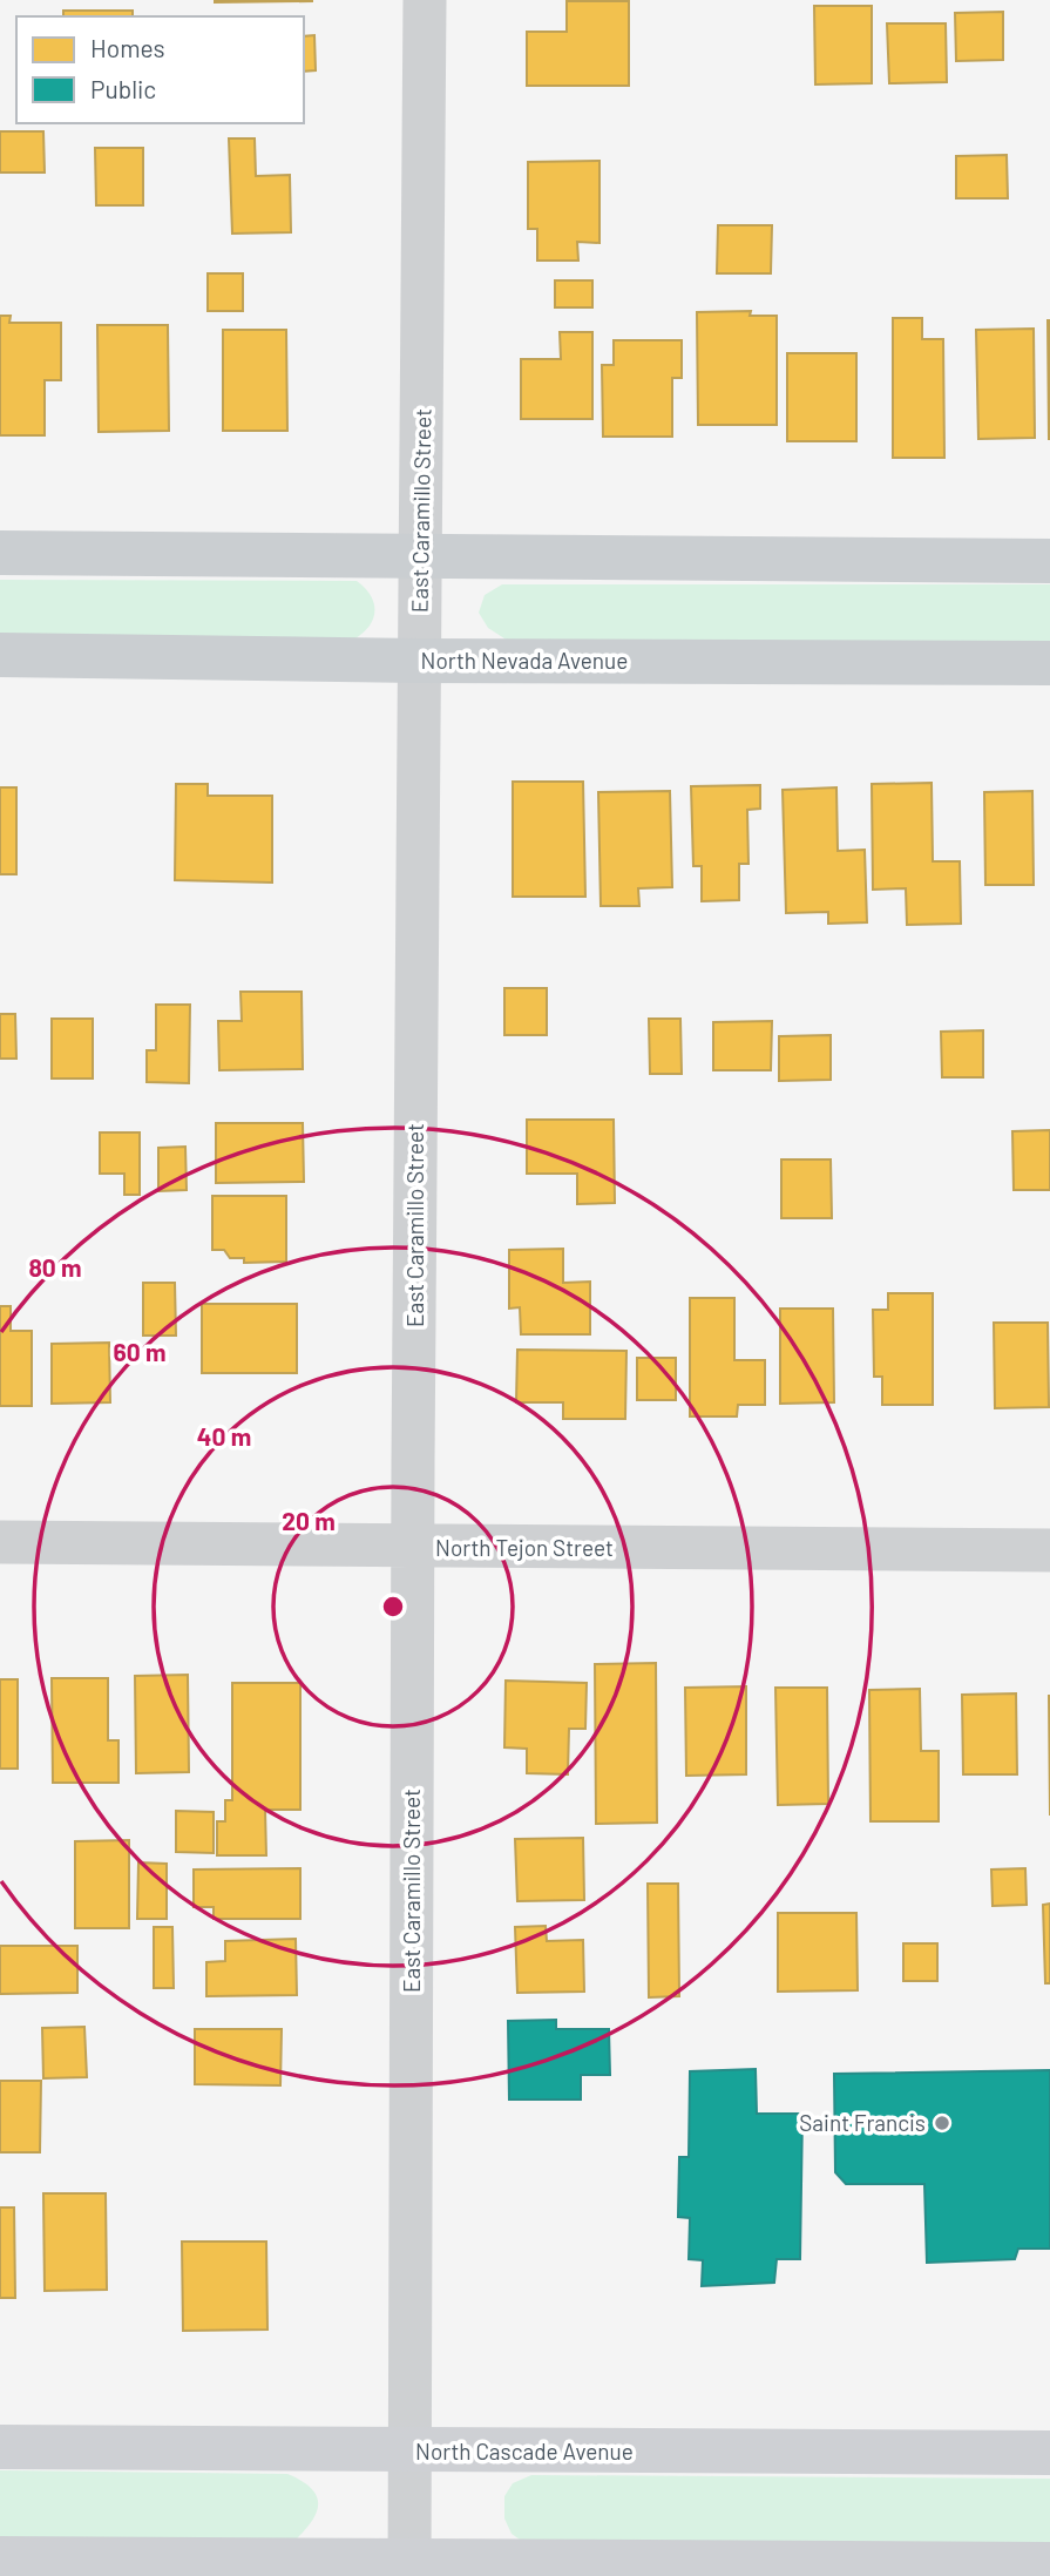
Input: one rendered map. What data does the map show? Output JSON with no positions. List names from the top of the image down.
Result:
{
  "streets": {
    "main road": ["North Nevada Avenue", "North Cascade Avenue"],
    "street": ["East Caramillo Street", "North Tejon Street"]
  },
  "crossings": [
    ["East Caramillo Street", "North Nevada Avenue"],
    ["East Caramillo Street", "North Tejon Street"],
    ["East Caramillo Street", "North Cascade Avenue"]
  ],
  "places": ["Saint Francis"],
  "legend": ["Homes", "Public"],
  "rings": [
    "80 m",
    "60 m",
    "40 m",
    "20 m"
  ]
}
